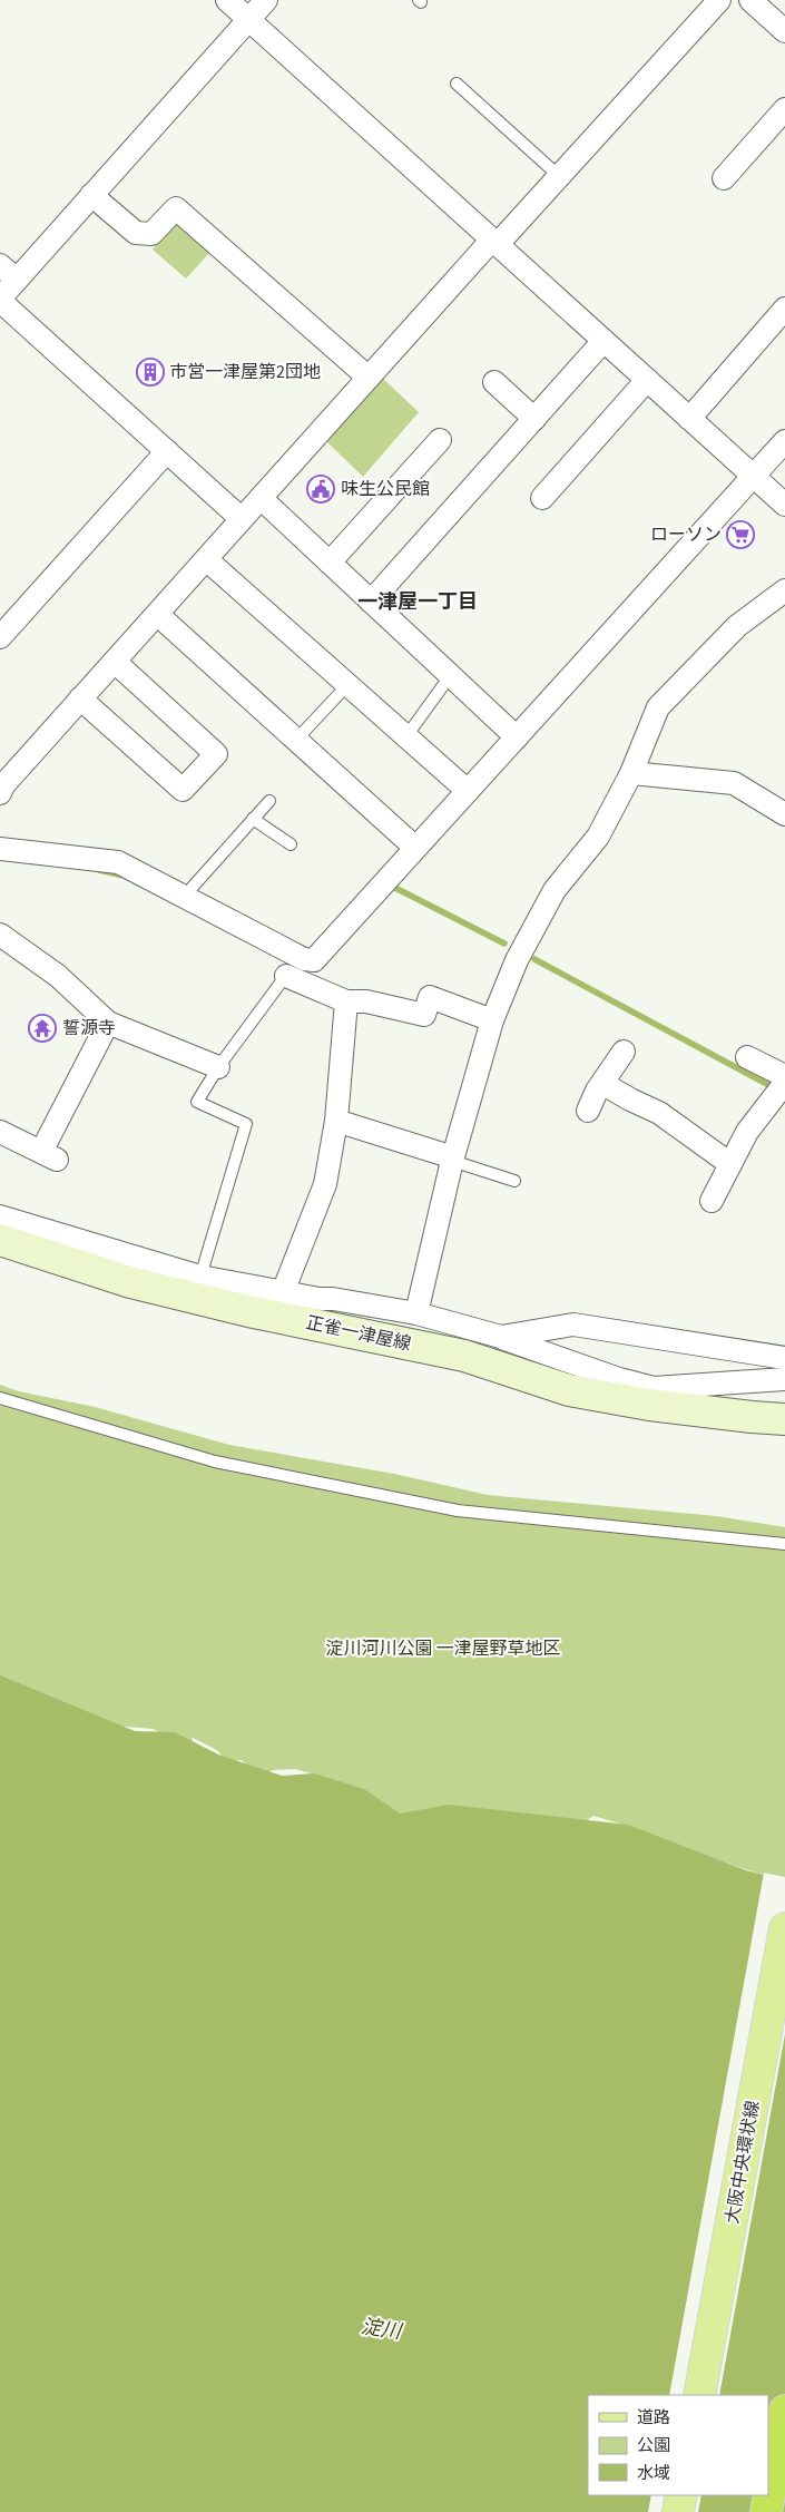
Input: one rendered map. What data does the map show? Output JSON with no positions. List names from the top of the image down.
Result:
{
  "streets": {
    "main road": ["正雀一津屋線", "大阪中央環状線"]
  },
  "districts": ["一津屋一丁目"],
  "water": ["淀川"],
  "parks": ["淀川河川公園 一津屋野草地区"],
  "places": {
    "building": ["市営一津屋第2団地"],
    "public building": ["味生公民館"],
    "supermarket": ["ローソン"],
    "temple": ["誓源寺"]
  },
  "legend": ["道路", "公園", "水域"]
}
